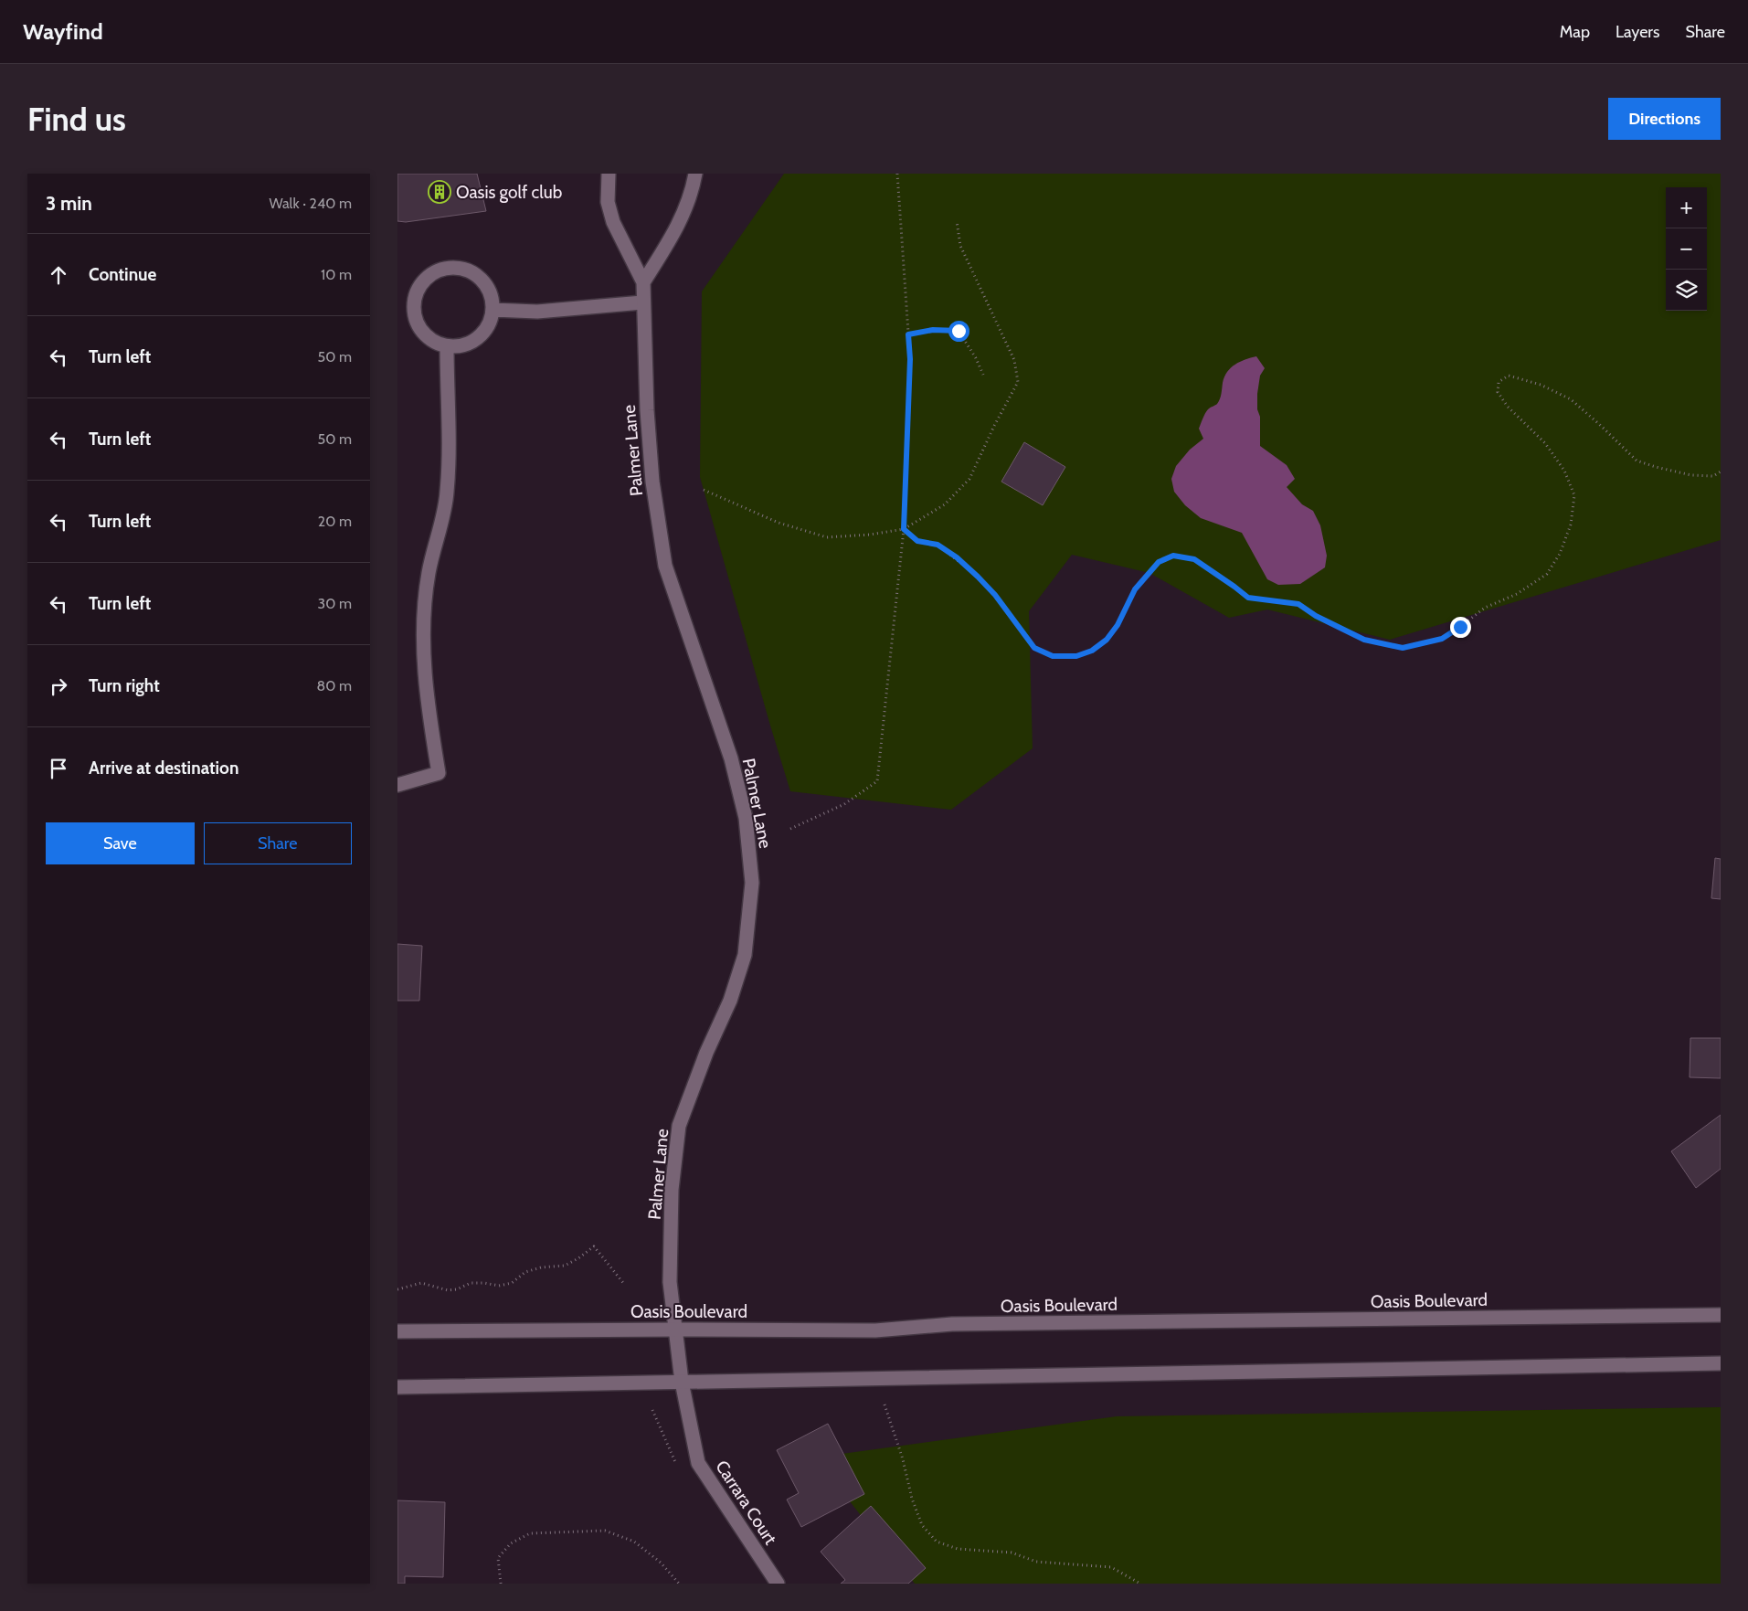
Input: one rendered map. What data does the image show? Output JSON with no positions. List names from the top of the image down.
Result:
{
  "streets": {
    "main road": ["Palmer Lane", "Oasis Boulevard", "Carrara Court"]
  },
  "crossings": [
    ["Palmer Lane", "Oasis Boulevard"],
    ["Palmer Lane", "Carrara Court"],
    ["Oasis Boulevard", "Carrara Court"]
  ],
  "places": {
    "building": ["Oasis golf club"]
  },
  "page": {
    "header": "Wayfind",
    "nav": ["Map", "Layers", "Share"],
    "buttons": [
      "Directions",
      ["Save", "Share"]
    ],
    "title": "Find us",
    "heading": ["3 min", "Walk · 240 m"],
    "map_buttons": ["+", "−"],
    "list": [
      ["Continue", "10 m"],
      ["Turn left", "50 m"],
      ["Turn left", "50 m"],
      ["Turn left", "20 m"],
      ["Turn left", "30 m"],
      ["Turn right", "80 m"],
      "Arrive at destination"
    ]
  }
}
